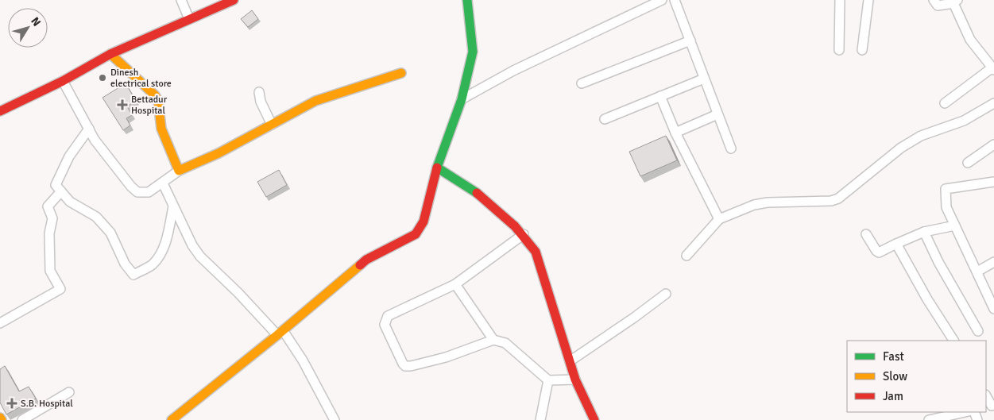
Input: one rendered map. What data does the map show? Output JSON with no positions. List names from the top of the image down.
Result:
{
  "places": {
    "other": ["Dinesh electrical store"],
    "health": ["Bettadur Hospital", "S.B. Hospital"]
  },
  "legend": ["Fast", "Slow", "Jam"],
  "north": "top right"
}
